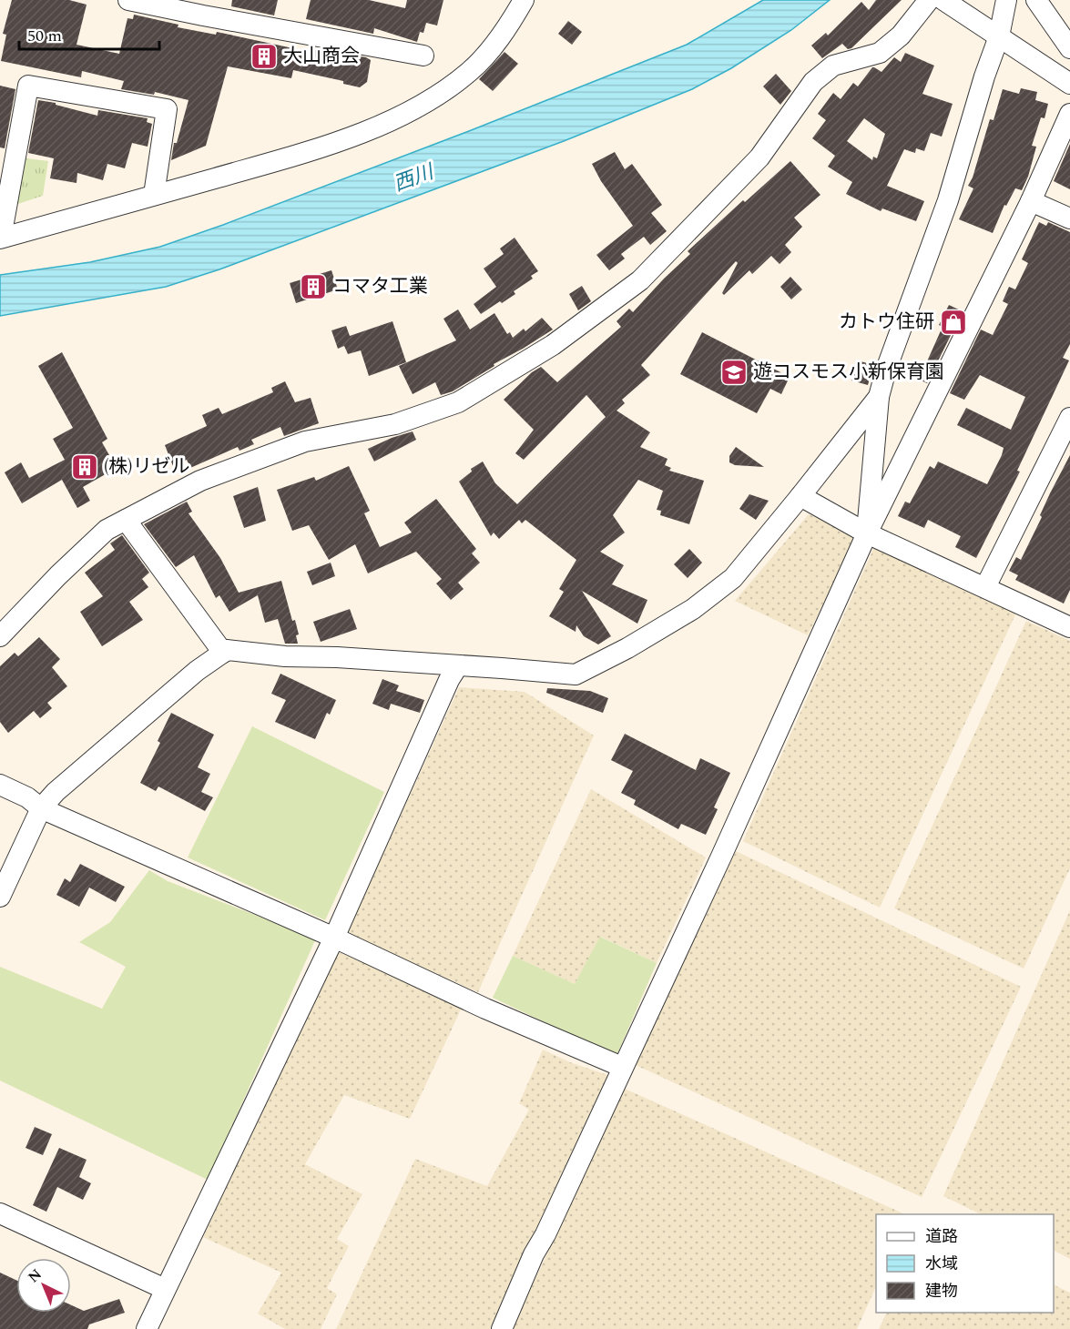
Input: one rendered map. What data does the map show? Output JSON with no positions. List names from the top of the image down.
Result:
{
  "water": ["西川"],
  "places": {
    "building": ["大山商会", "コマタ工業", "(株)リゼル"],
    "shop": ["カトウ住研"],
    "school or university": ["遊コスモス小新保育園"]
  },
  "legend": ["道路", "水域", "建物"],
  "scale_bar": "50 m",
  "north": "top left"
}
